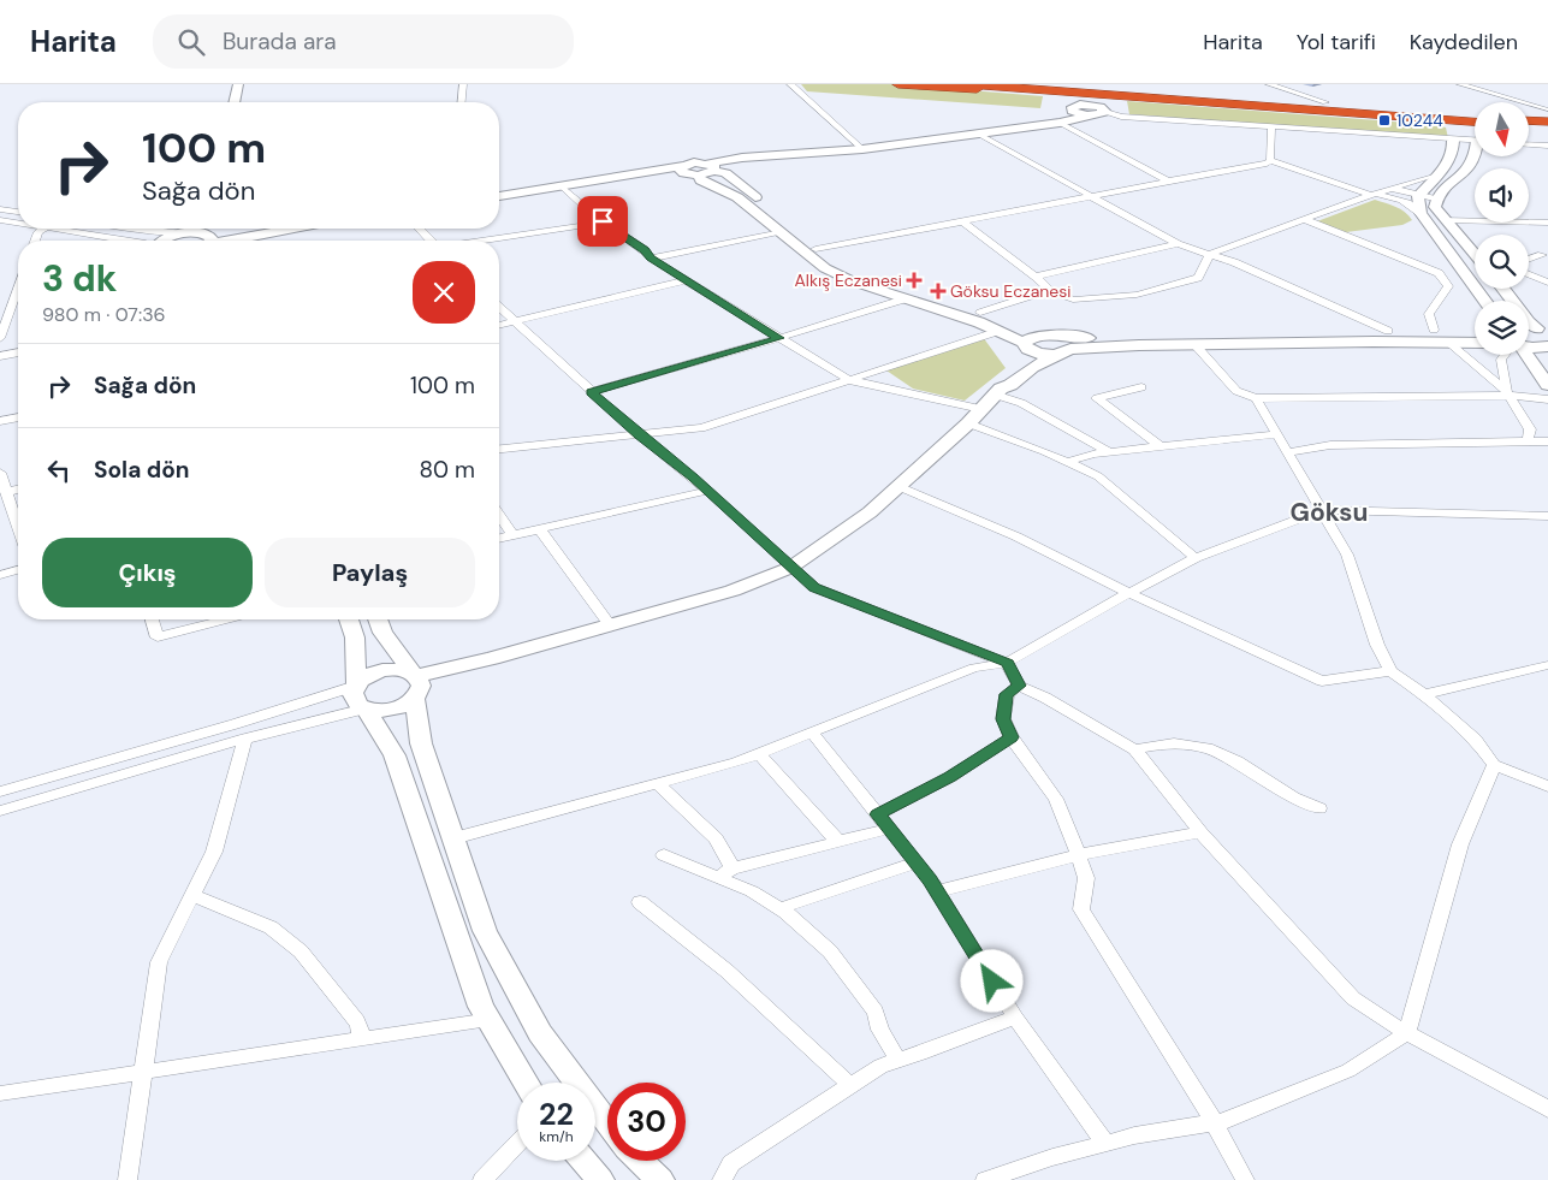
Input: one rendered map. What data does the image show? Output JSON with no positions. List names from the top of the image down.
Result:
{
  "districts": ["Göksu"],
  "places": {
    "transit": ["10244"],
    "health": ["Alkış Eczanesi", "Göksu Eczanesi"]
  },
  "north": "bottom",
  "page": {
    "header": "Harita",
    "search": "Burada ara",
    "nav": ["Harita", "Yol tarifi", "Kaydedilen"],
    "turn": ["100 m", "Sağa dön"],
    "heading": ["3 dk", "980 m · 07:36"],
    "list": [
      {
        "name": "Sağa dön",
        "value": "100 m"
      },
      {
        "name": "Sola dön",
        "value": "80 m"
      }
    ],
    "buttons": ["Çıkış", "Paylaş"],
    "speed": "22 km/h",
    "limit": "30"
  }
}
